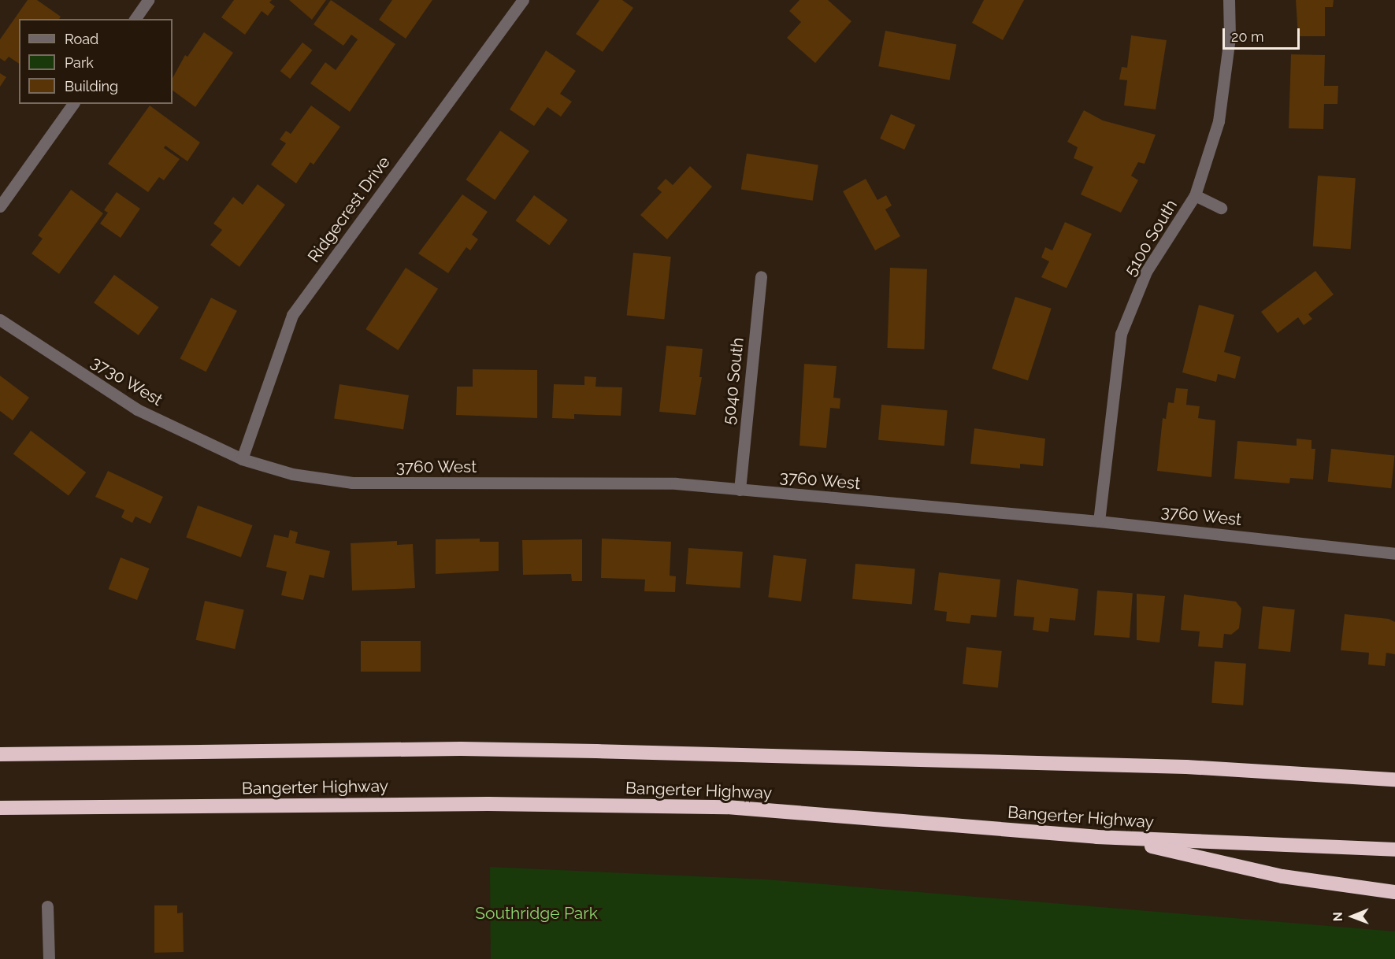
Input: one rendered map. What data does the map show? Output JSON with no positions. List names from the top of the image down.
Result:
{
  "streets": {
    "highway": ["Bangerter Highway"],
    "street": [
      "Ridgecrest Drive",
      "5100 South",
      "3730 West",
      "5040 South",
      "3760 West"
    ]
  },
  "crossings": [
    ["Ridgecrest Drive", "3730 West"],
    ["Ridgecrest Drive", "3760 West"],
    ["5100 South", "3760 West"],
    ["3730 West", "3760 West"],
    ["5040 South", "3760 West"]
  ],
  "parks": ["Southridge Park"],
  "legend": ["Road", "Park", "Building"],
  "scale_bar": "20 m",
  "north": "left"
}
